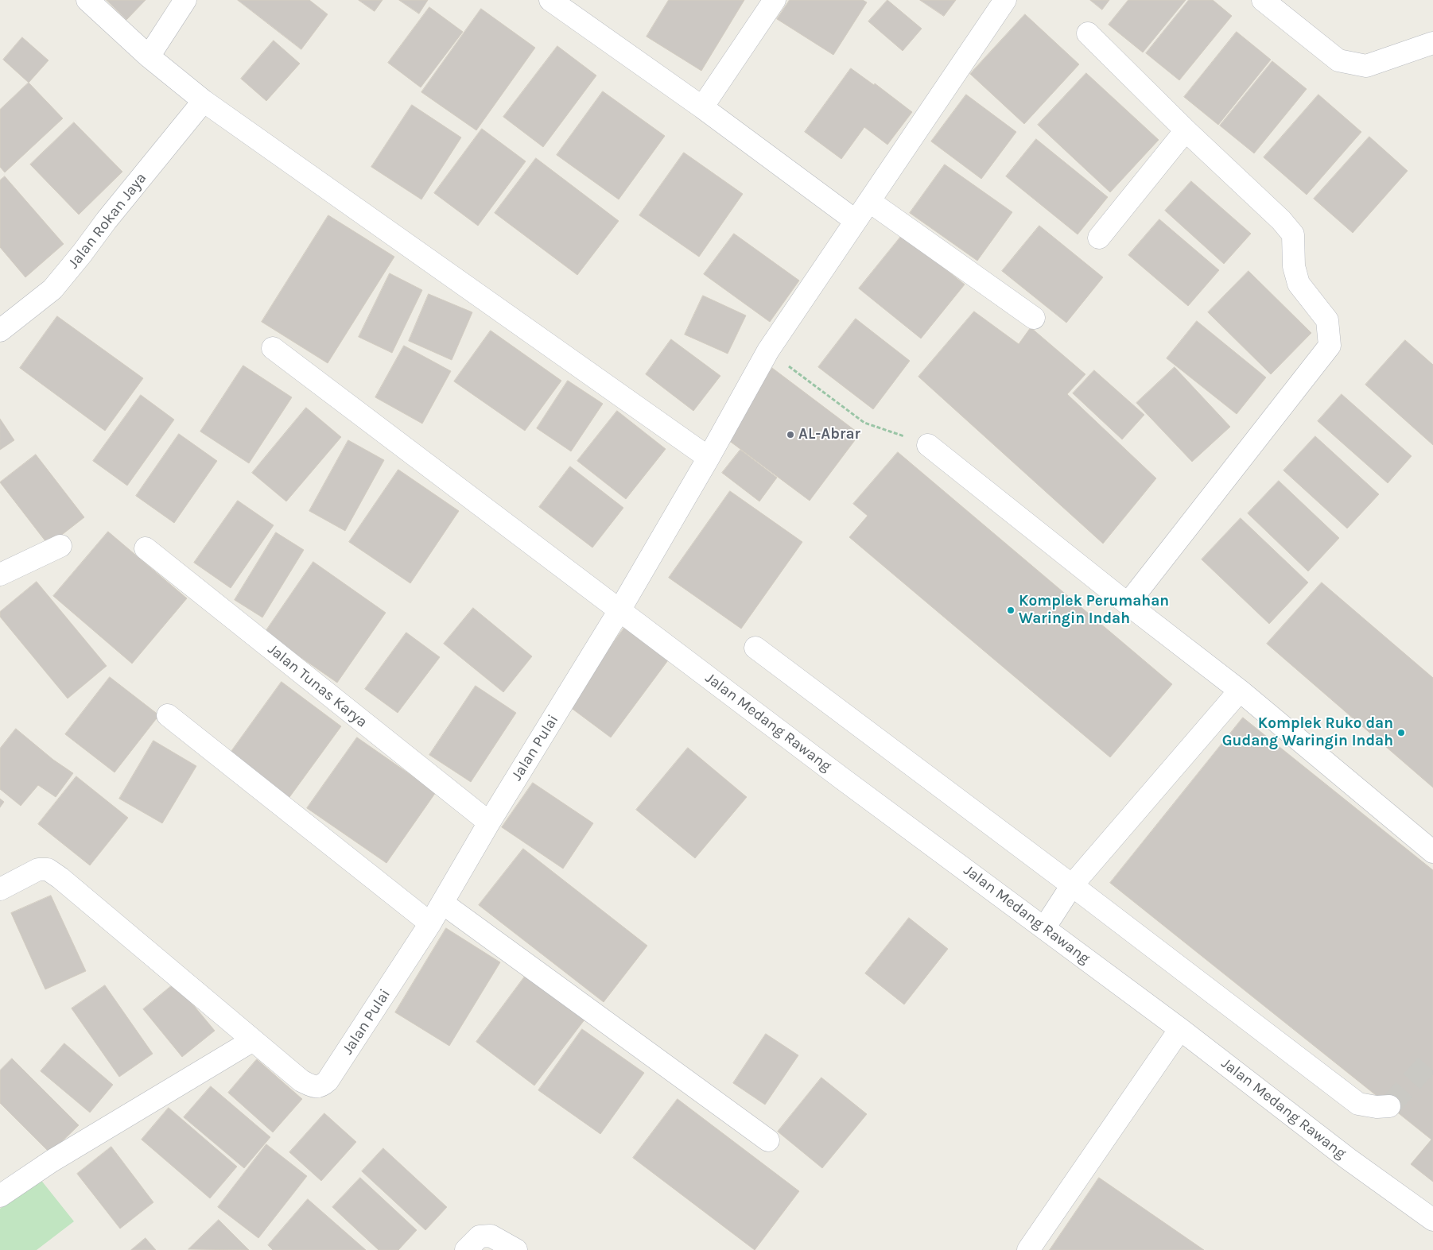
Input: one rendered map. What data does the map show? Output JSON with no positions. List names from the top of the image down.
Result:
{
  "streets": {
    "street": [
      "Jalan Rokan Jaya",
      "Jalan Tunas Karya",
      "Jalan Medang Rawang",
      "Jalan Pulai"
    ]
  },
  "crossings": [
    ["Jalan Tunas Karya", "Jalan Pulai"],
    ["Jalan Medang Rawang", "Jalan Pulai"]
  ],
  "places": ["AL-Abrar", "Komplek Perumahan Waringin Indah", "Komplek Ruko dan Gudang Waringin Indah"]
}
